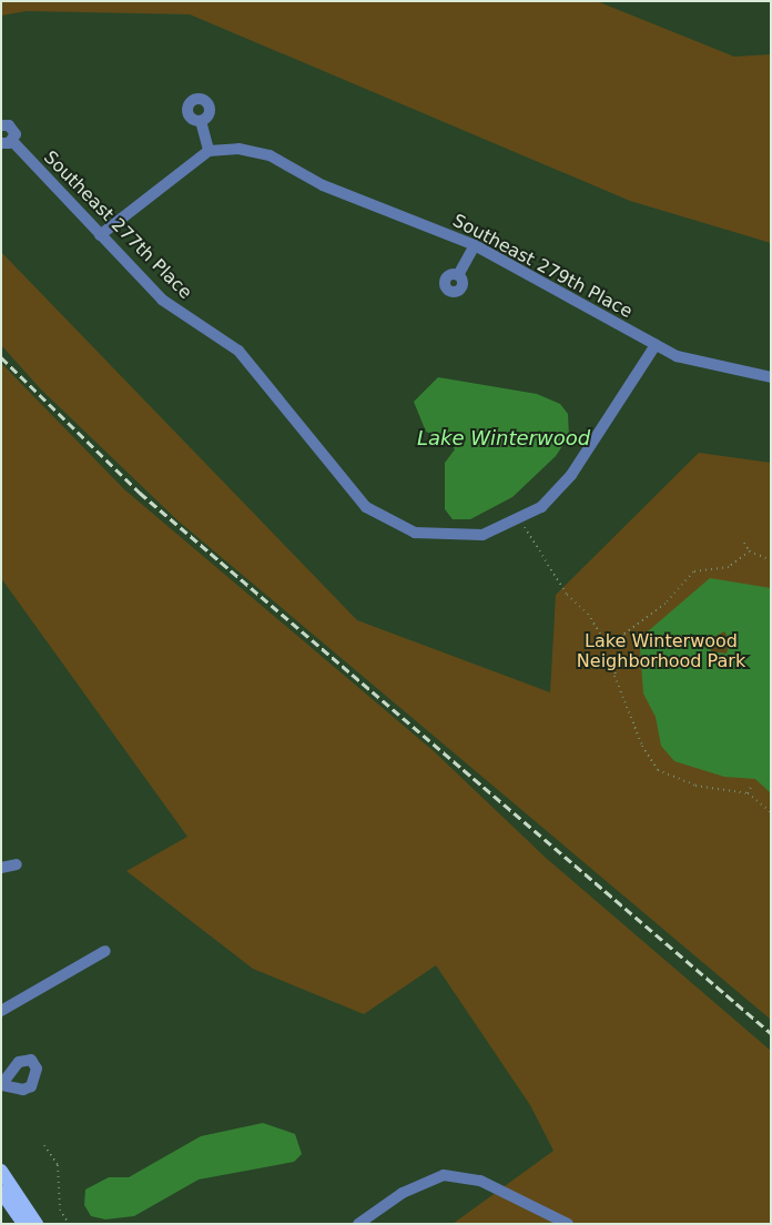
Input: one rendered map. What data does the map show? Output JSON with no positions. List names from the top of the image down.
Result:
{
  "streets": {
    "street": ["Southeast 277th Place", "Southeast 279th Place"]
  },
  "water": ["Lake Winterwood"],
  "parks": ["Lake Winterwood Neighborhood Park"]
}
